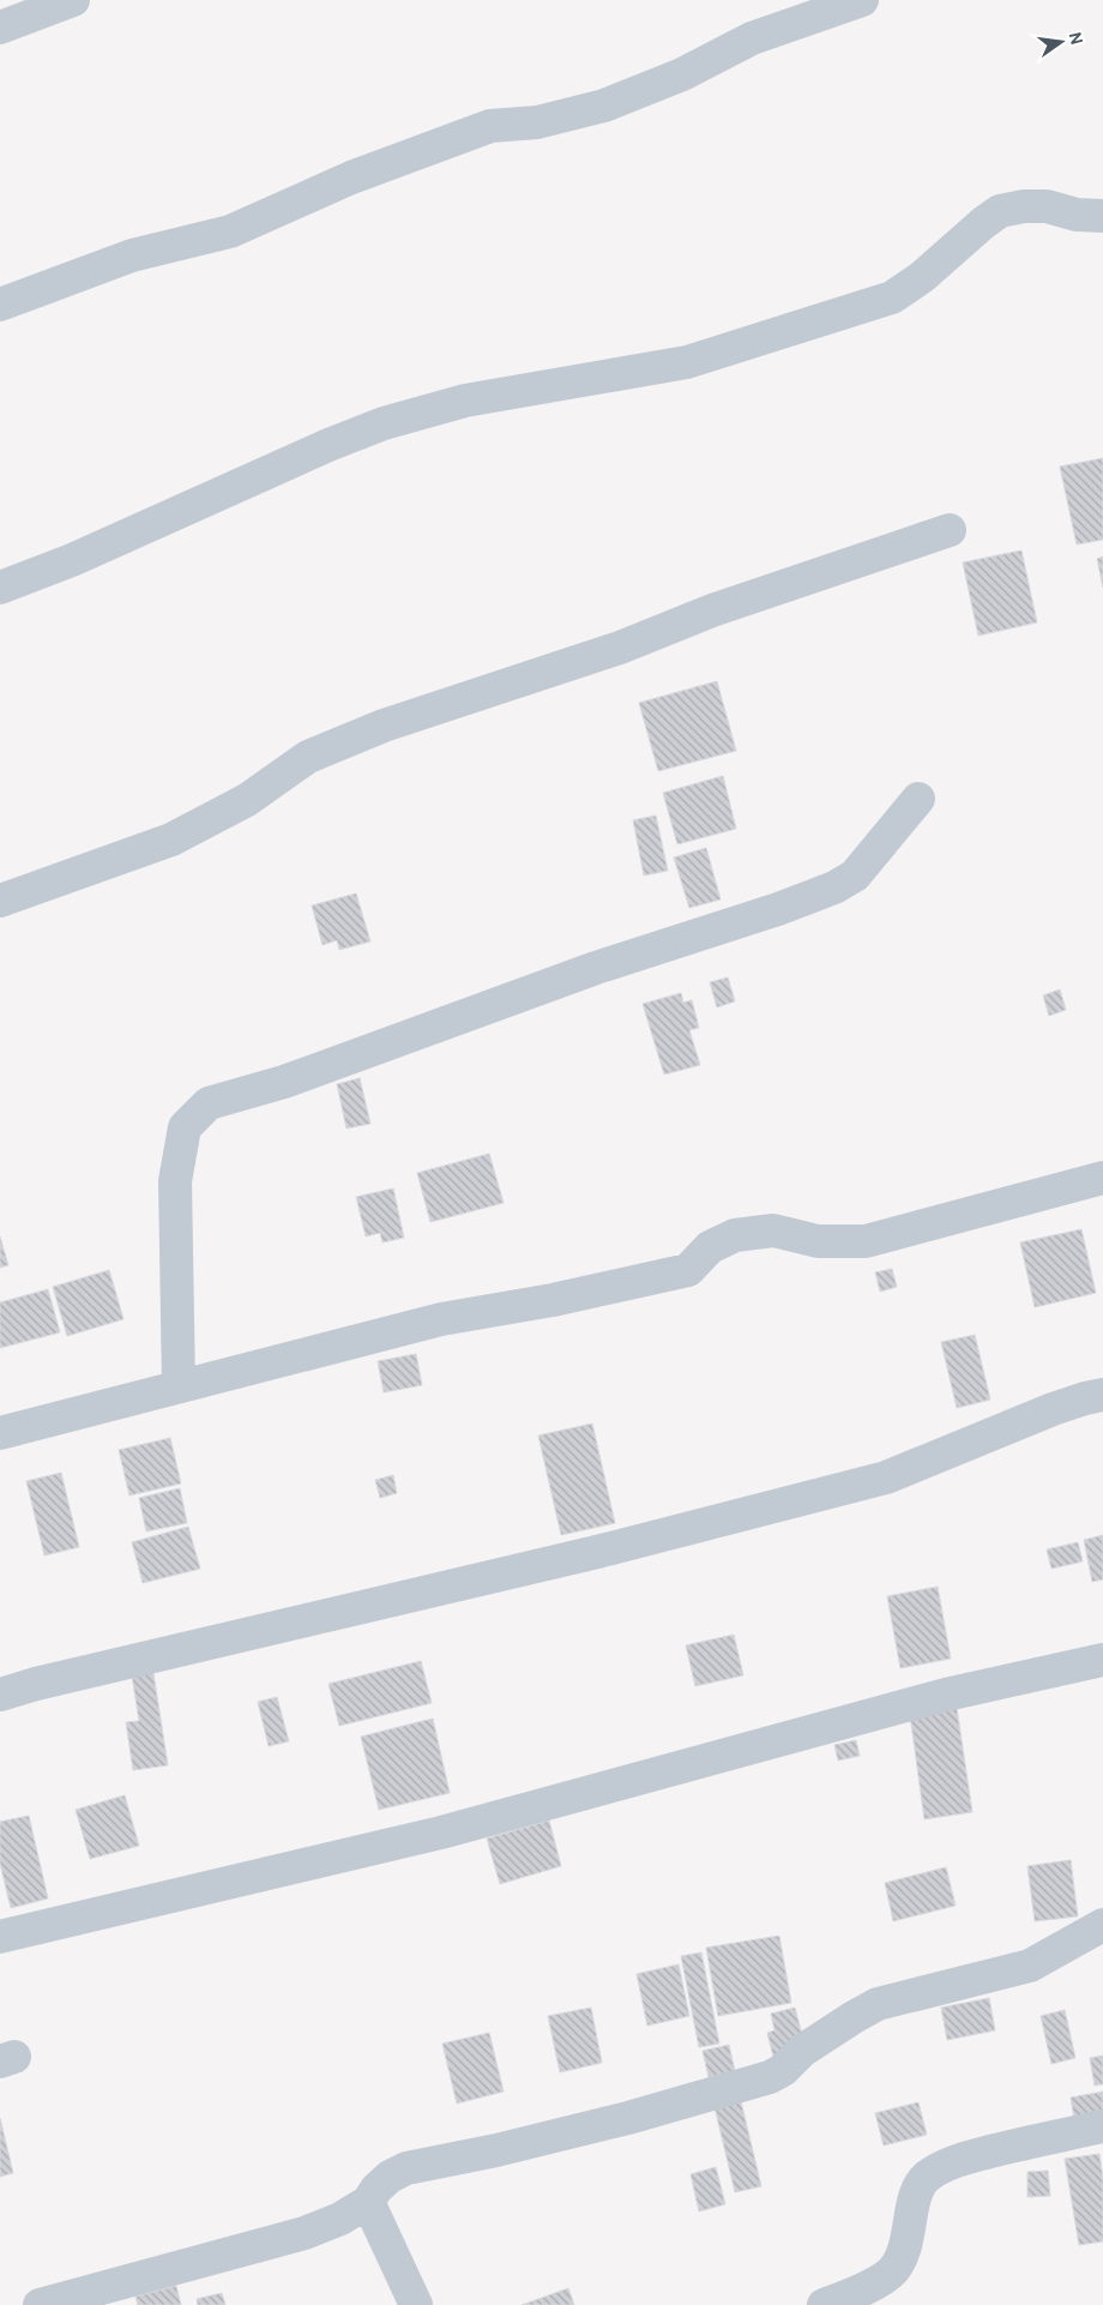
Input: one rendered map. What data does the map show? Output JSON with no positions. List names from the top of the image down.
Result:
{
  "north": "right"
}
